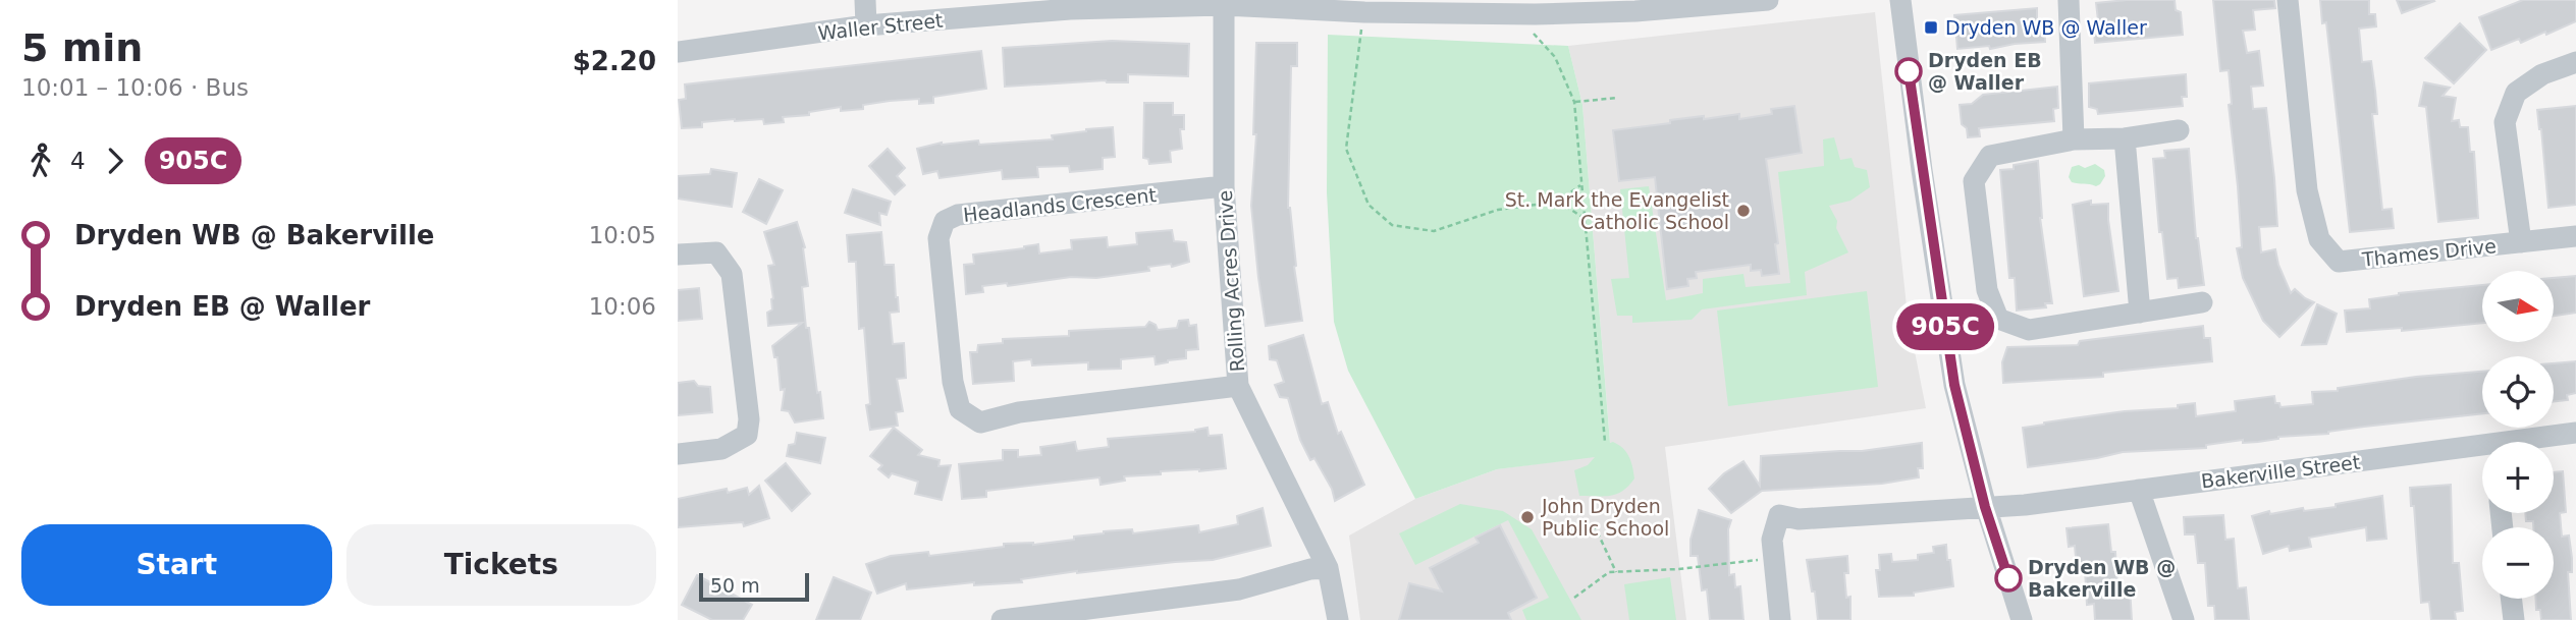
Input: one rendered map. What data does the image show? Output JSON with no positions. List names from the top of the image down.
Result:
{
  "streets": {
    "street": [
      "Waller Street",
      "Headlands Crescent",
      "Thames Drive",
      "Rolling Acres Drive",
      "Bakerville Street"
    ]
  },
  "crossings": [
    ["Waller Street", "Rolling Acres Drive"],
    ["Headlands Crescent", "Rolling Acres Drive"]
  ],
  "places": {
    "transit": ["Dryden WB @ Waller"],
    "other": [
      "Dryden EB @ Waller",
      "St. Mark the Evangelist Catholic School",
      "John Dryden Public School",
      "Dryden WB @ Bakerville"
    ]
  },
  "lines": ["bus line 905C"],
  "scale_bar": "50 m",
  "north": "right",
  "page": {
    "heading": ["5 min", "10:01 – 10:06 · Bus", "$2.20"],
    "on_map": "905C",
    "legs": ["4", "905C"],
    "list": [
      {
        "name": "Dryden WB @ Bakerville",
        "value": "10:05"
      },
      {
        "name": "Dryden EB @ Waller",
        "value": "10:06"
      }
    ],
    "map_buttons": ["+", "−"],
    "buttons": ["Start", "Tickets"],
    "scale": "50 m"
  }
}
